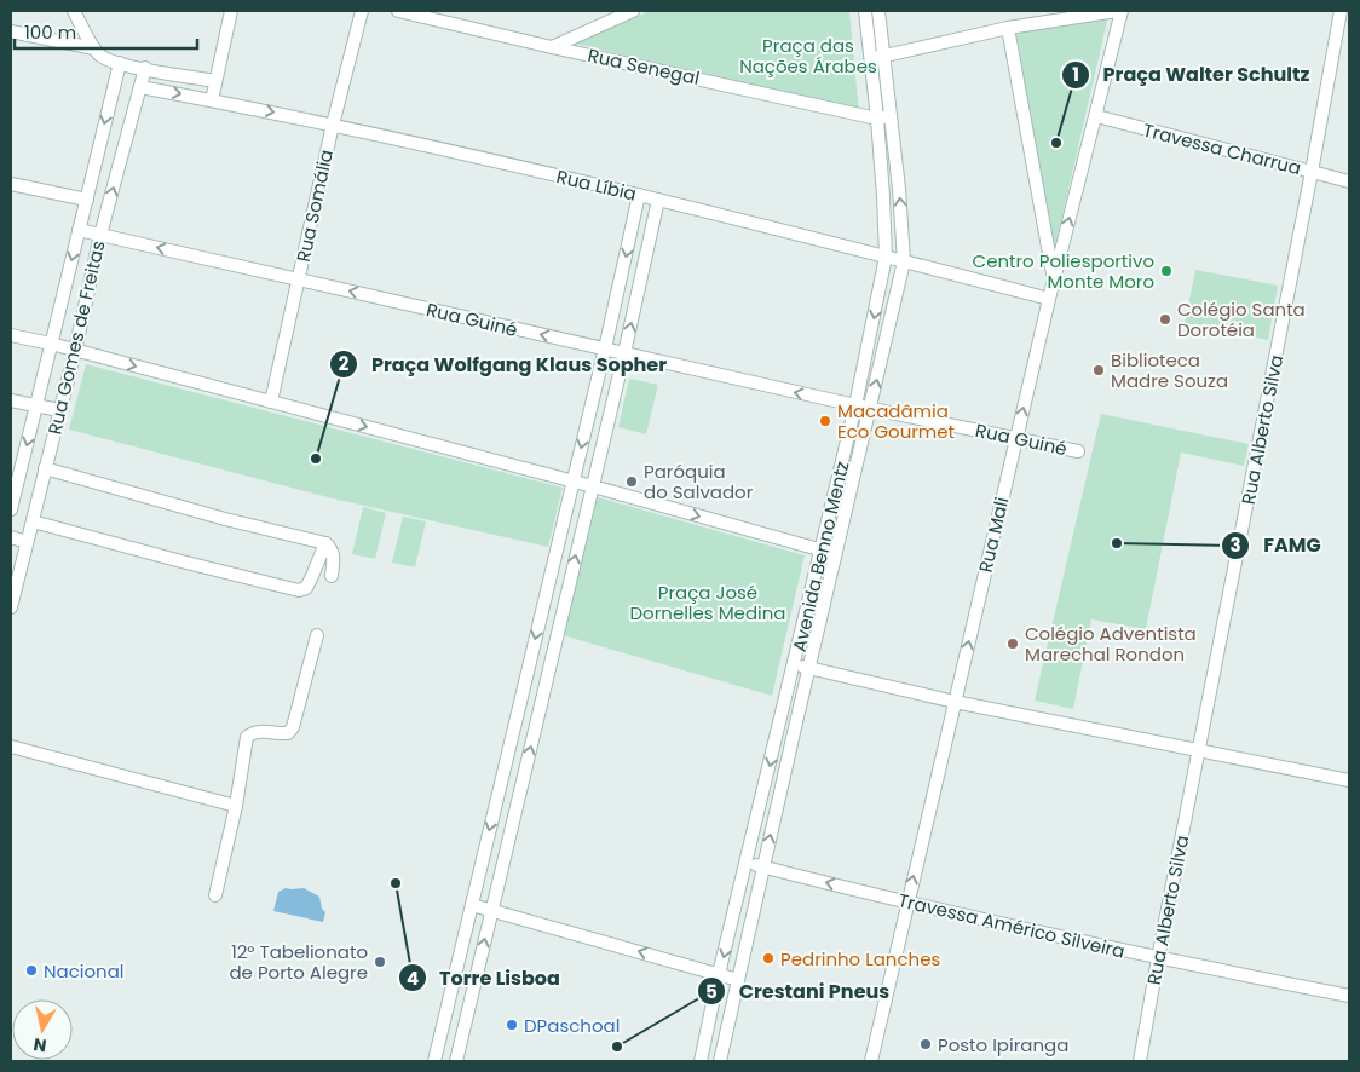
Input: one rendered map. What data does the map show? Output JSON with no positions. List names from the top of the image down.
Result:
{
  "streets": {
    "street": [
      "Rua Senegal",
      "Travessa Charrua",
      "Rua Líbia",
      "Rua Somália",
      "Rua Guiné",
      "Rua Gomes de Freitas",
      "Rua Alberto Silva",
      "Rua Mali",
      "Avenida Benno Mentz",
      "Travessa Américo Silveira"
    ]
  },
  "crossings": [
    ["Rua Senegal", "Avenida Benno Mentz"],
    ["Travessa Charrua", "Rua Alberto Silva"],
    ["Travessa Charrua", "Rua Mali"],
    ["Rua Líbia", "Rua Somália"],
    ["Rua Líbia", "Rua Gomes de Freitas"],
    ["Rua Líbia", "Rua Mali"],
    ["Rua Líbia", "Avenida Benno Mentz"],
    ["Rua Somália", "Rua Guiné"],
    ["Rua Guiné", "Rua Gomes de Freitas"],
    ["Rua Guiné", "Rua Mali"],
    ["Rua Guiné", "Avenida Benno Mentz"],
    ["Rua Alberto Silva", "Travessa Américo Silveira"],
    ["Rua Mali", "Travessa Américo Silveira"],
    ["Avenida Benno Mentz", "Travessa Américo Silveira"]
  ],
  "one_way": ["Rua Guiné", "Rua Mali"],
  "parks": ["Praça das Nações Árabes", "Praça José Dornelles Medina"],
  "places": [
    "Praça Walter Schultz",
    "Centro Poliesportivo Monte Moro",
    "Colégio Santa Dorotéia",
    "Biblioteca Madre Souza",
    "Macadâmia Eco Gourmet",
    "Praça Wolfgang Klaus Sopher",
    "Paróquia do Salvador",
    "FAMG",
    "Colégio Adventista Marechal Rondon",
    "Torre Lisboa",
    "Pedrinho Lanches",
    "12° Tabelionato de Porto Alegre",
    "Nacional",
    "DPaschoal",
    "Posto Ipiranga",
    "Crestani Pneus"
  ],
  "scale_bar": "100 m",
  "north": "bottom"
}
